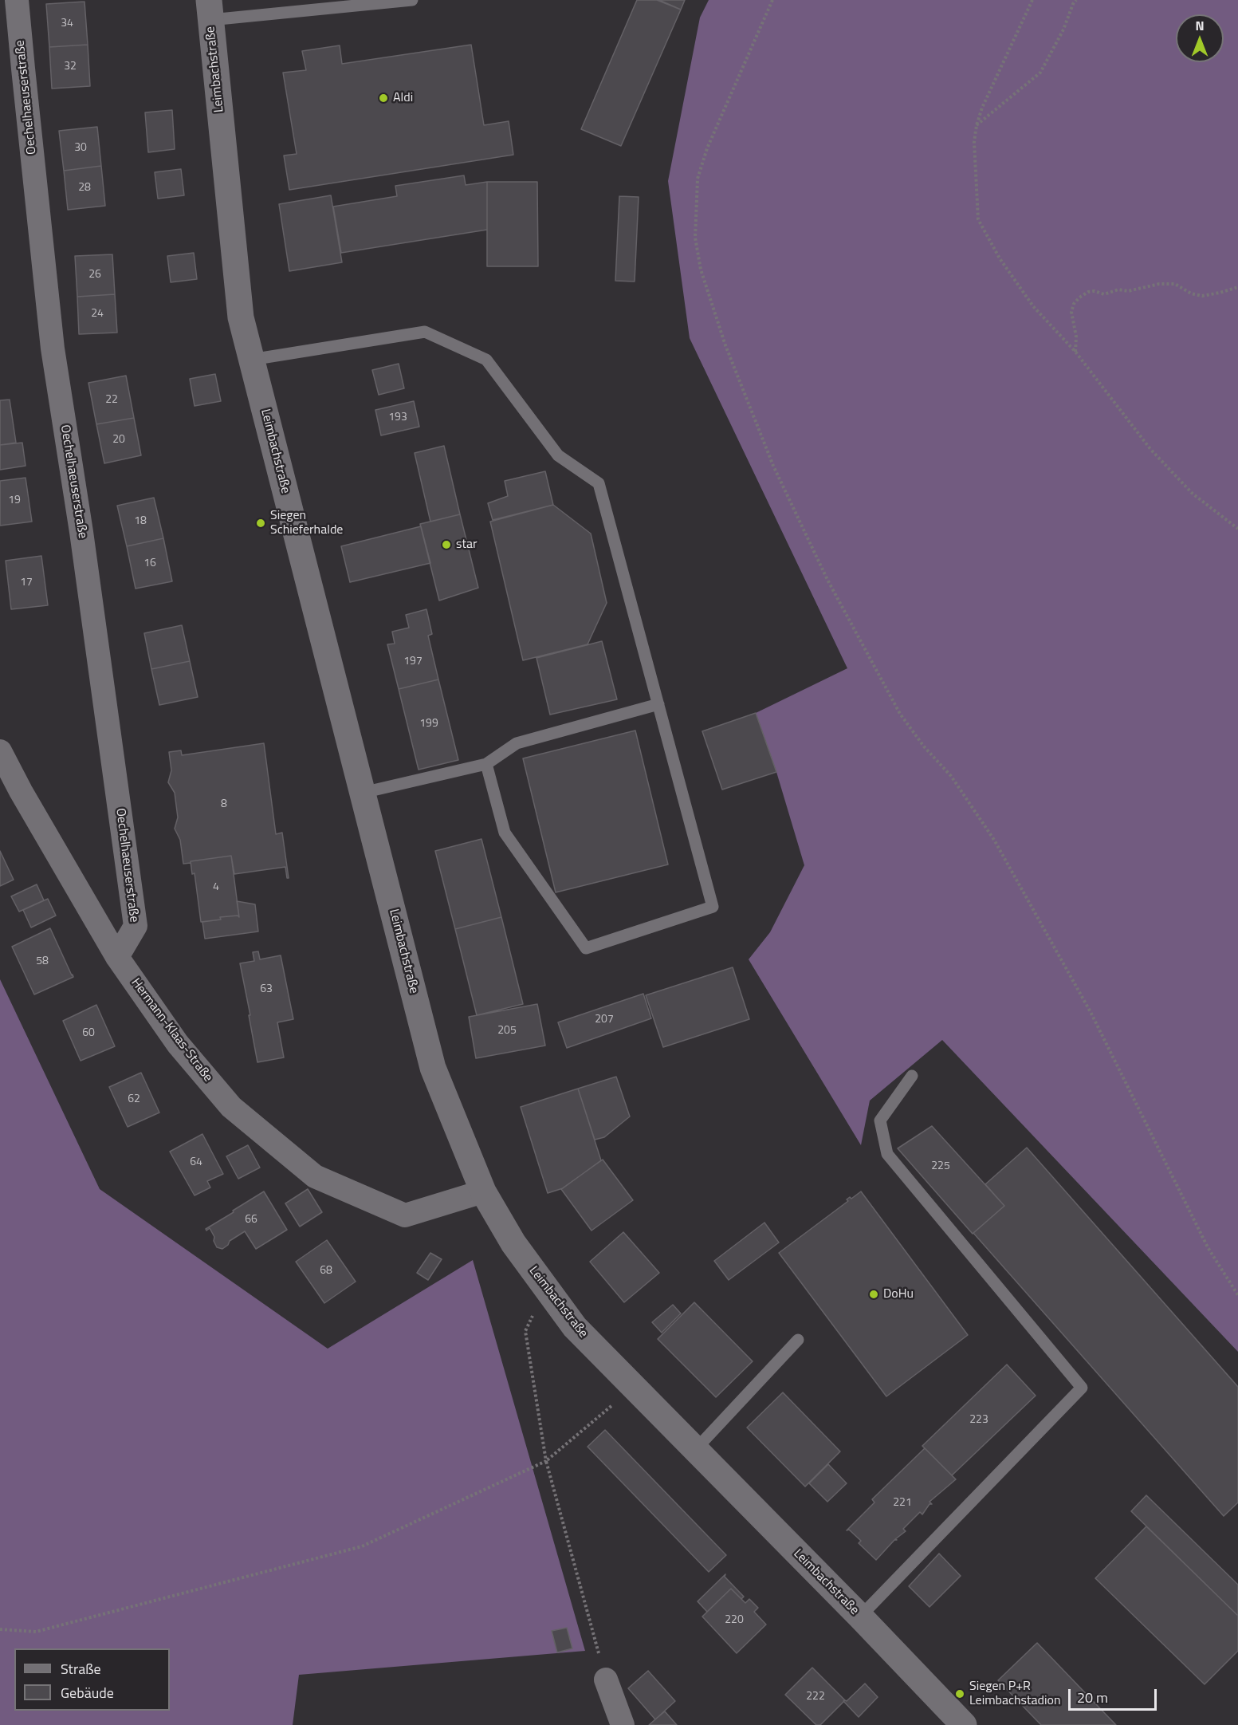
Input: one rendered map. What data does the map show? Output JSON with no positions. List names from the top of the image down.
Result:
{
  "streets": {
    "main road": ["Leimbachstraße"],
    "street": ["Oechelhaeuserstraße", "Hermann-Klaas-Straße"]
  },
  "crossings": [
    ["Leimbachstraße", "Hermann-Klaas-Straße"],
    ["Oechelhaeuserstraße", "Hermann-Klaas-Straße"]
  ],
  "places": [
    "Aldi",
    "Siegen Schieferhalde",
    "star",
    "DoHu",
    "Siegen P+R Leimbachstadion"
  ],
  "house_numbers": [
    "34",
    "32",
    "30",
    "28",
    "26",
    "24",
    "22",
    "193",
    "20",
    "19",
    "18",
    "16",
    "17",
    "197",
    "199",
    "8",
    "4",
    "58",
    "63",
    "207",
    "205",
    "60",
    "62",
    "64",
    "225",
    "66",
    "68",
    "223",
    "221",
    "220",
    "222"
  ],
  "legend": ["Straße", "Gebäude"],
  "scale_bar": "20 m",
  "north": "top"
}
